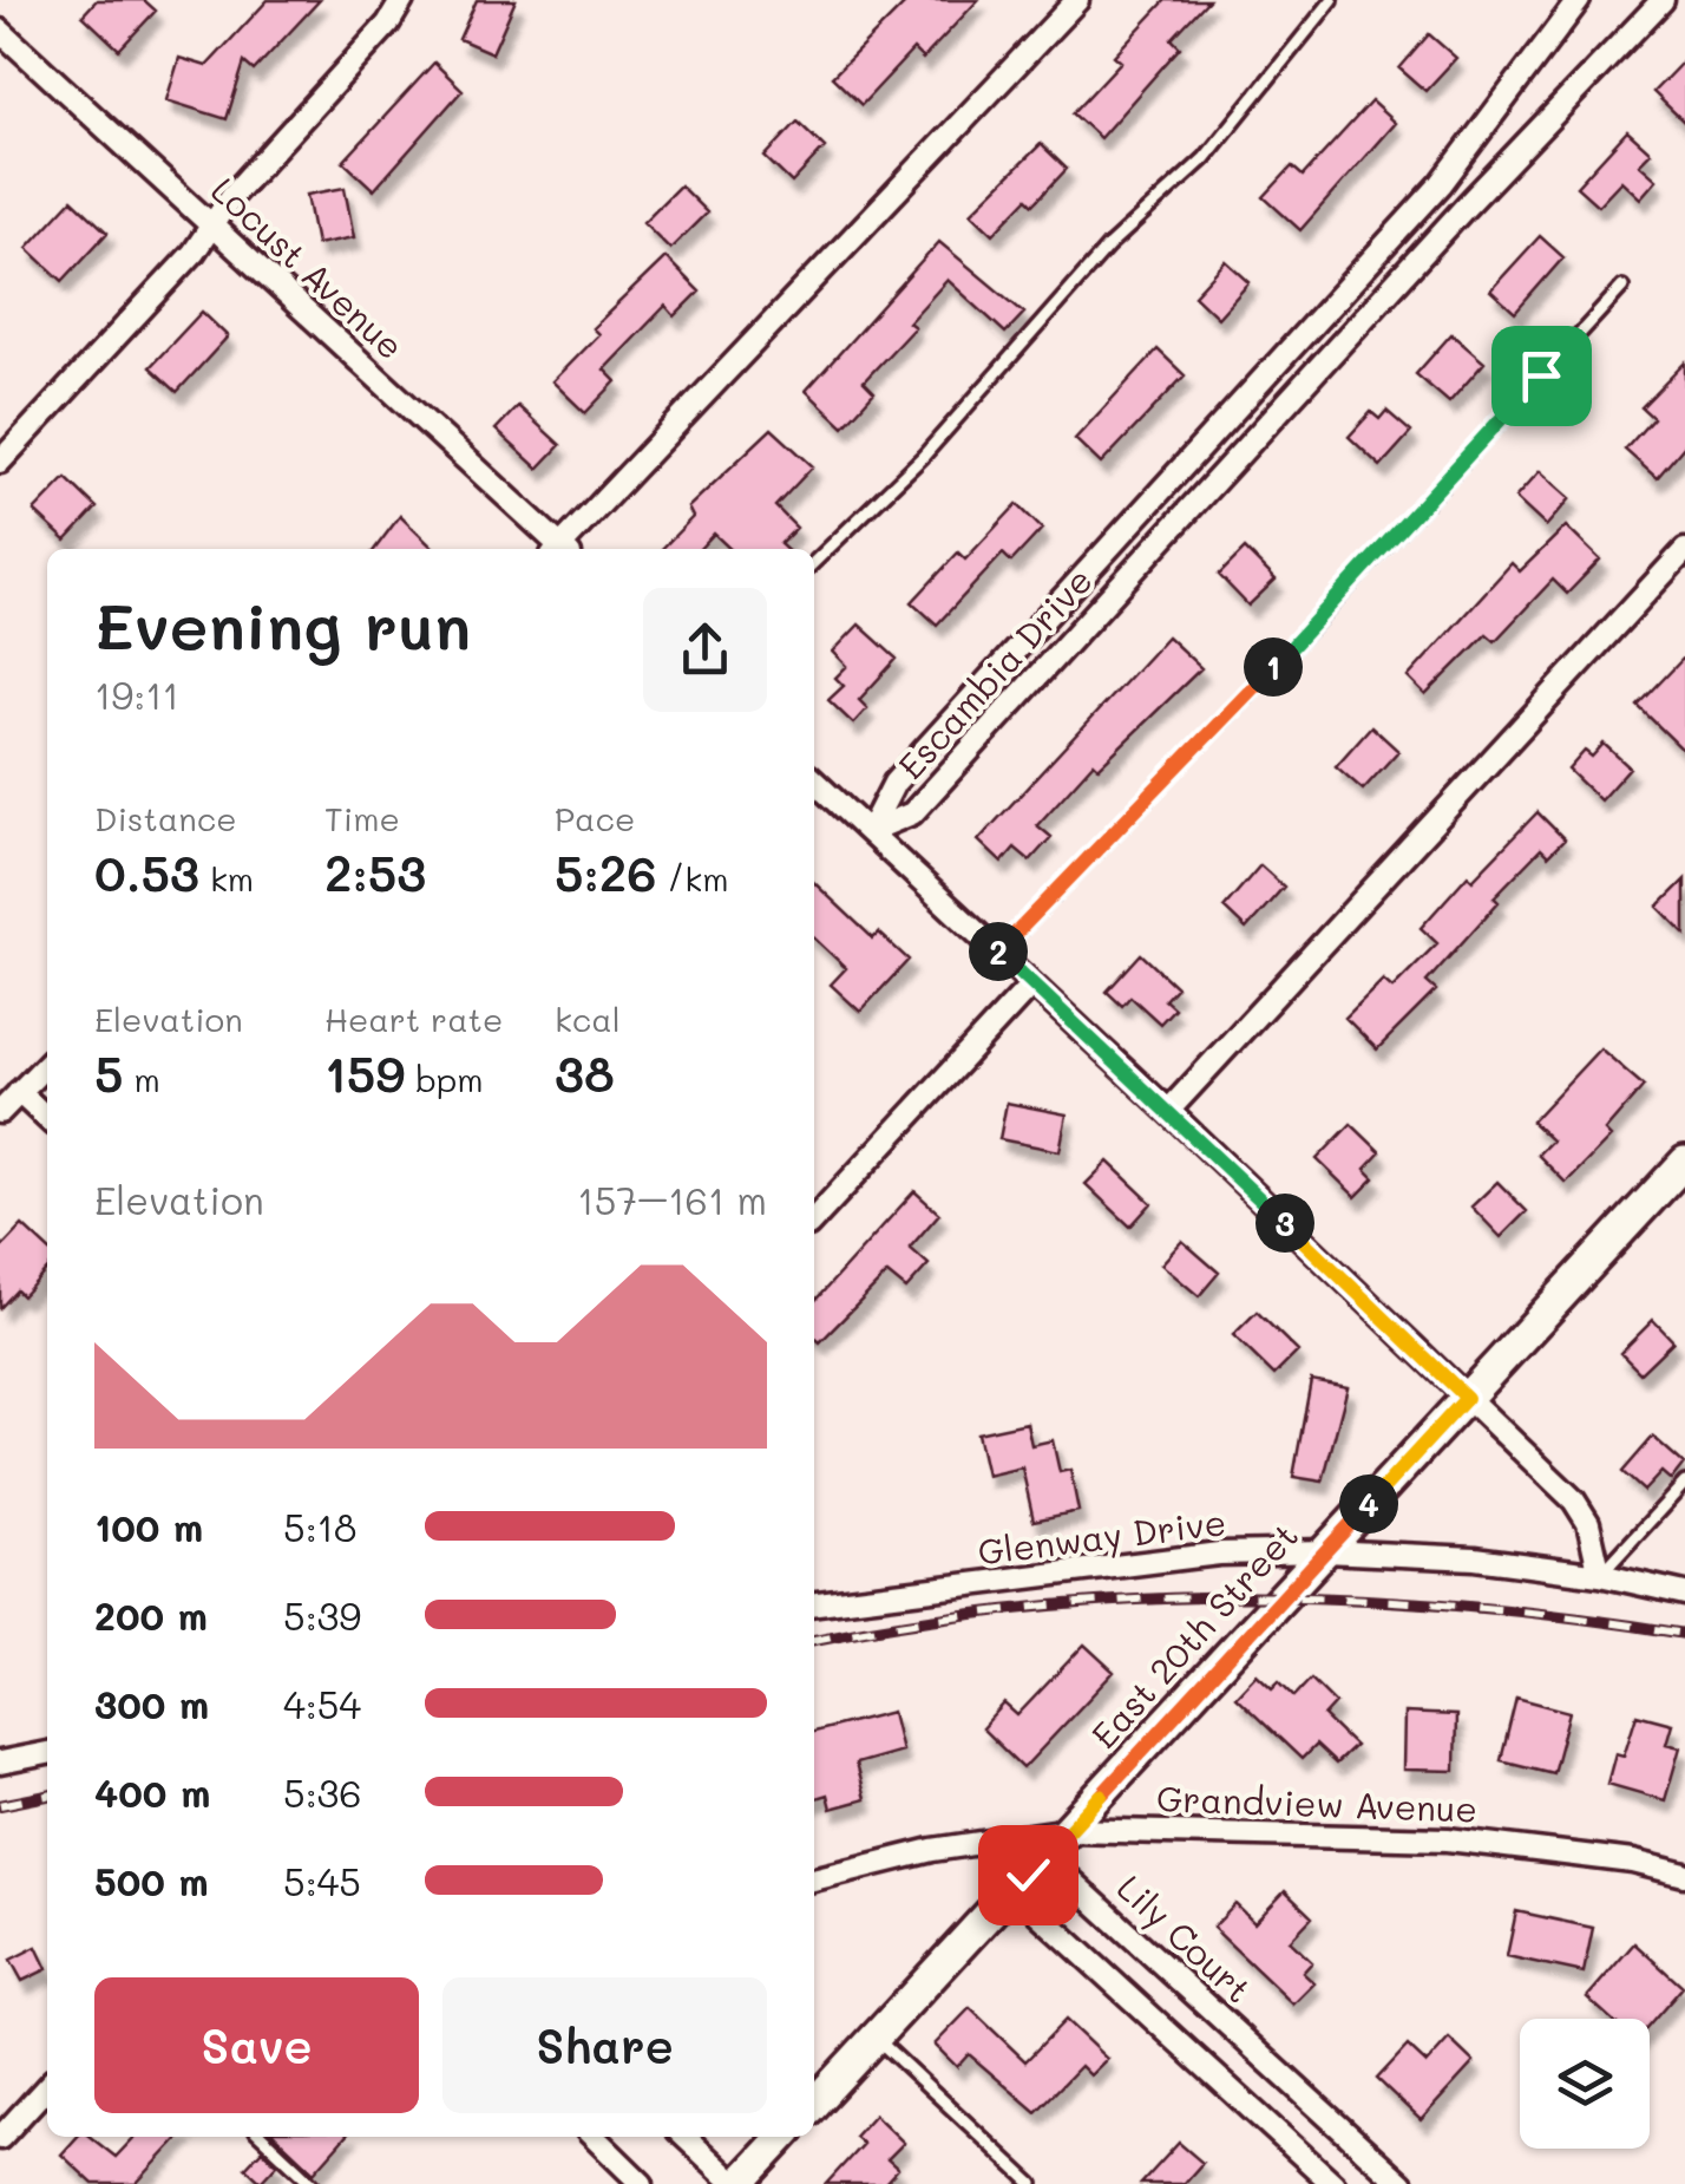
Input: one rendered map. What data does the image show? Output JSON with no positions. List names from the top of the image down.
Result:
{
  "streets": {
    "street": [
      "Locust Avenue",
      "Escambia Drive",
      "Glenway Drive",
      "East 20th Street",
      "Grandview Avenue",
      "Lily Court"
    ]
  },
  "crossings": [
    ["Glenway Drive", "East 20th Street"],
    ["East 20th Street", "Grandview Avenue"],
    ["East 20th Street", "Lily Court"]
  ],
  "page": {
    "heading": ["Evening run", "19:11"],
    "pins": [
      "1",
      "2",
      "3",
      "4"
    ],
    "stats": [
      ["Distance", "0.53 km"],
      ["Time", "2:53"],
      ["Pace", "5:26 /km"],
      ["Elevation", "5 m"],
      ["Heart rate", "159 bpm"],
      ["kcal", "38"]
    ],
    "chart": ["Elevation", "157–161 m"],
    "list": [
      {
        "name": "100 m",
        "note": "5:18"
      },
      {
        "name": "200 m",
        "note": "5:39"
      },
      {
        "name": "300 m",
        "note": "4:54"
      },
      {
        "name": "400 m",
        "note": "5:36"
      },
      {
        "name": "500 m",
        "note": "5:45"
      }
    ],
    "buttons": ["Save", "Share"]
  }
}
